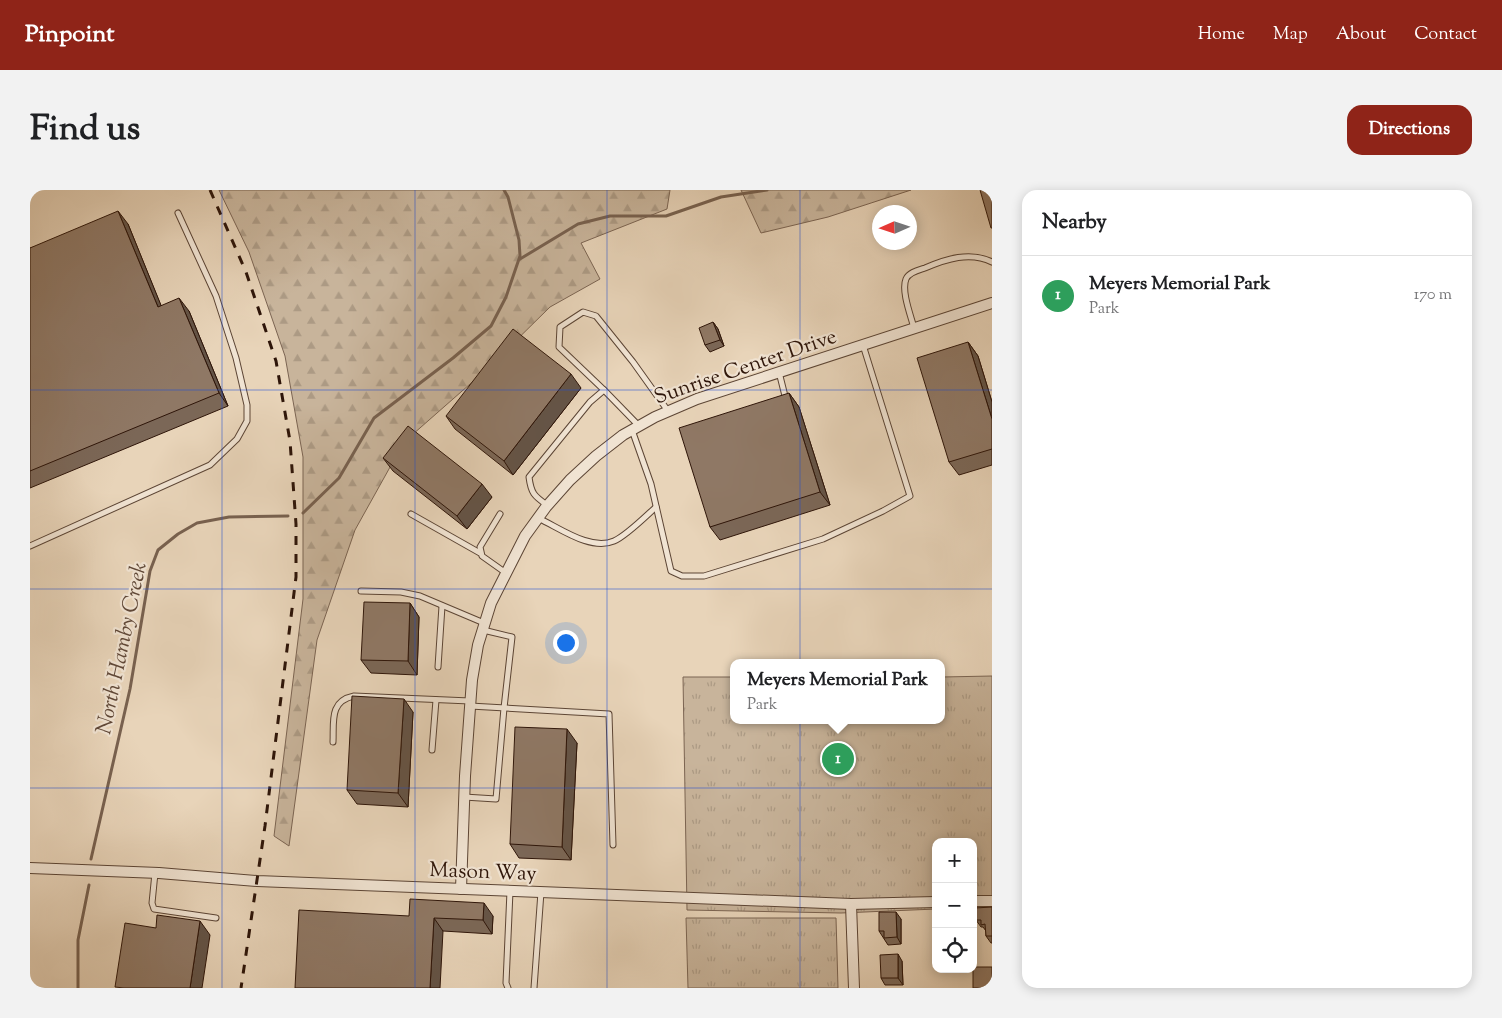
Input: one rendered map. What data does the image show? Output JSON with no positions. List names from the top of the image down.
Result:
{
  "streets": {
    "street": ["Sunrise Center Drive", "Mason Way"]
  },
  "crossings": [
    ["Sunrise Center Drive", "Mason Way"]
  ],
  "water": ["North Hamby Creek"],
  "north": "left",
  "page": {
    "header": "Pinpoint",
    "nav": [
      "Home",
      "Map",
      "About",
      "Contact"
    ],
    "title": "Find us",
    "buttons": "Directions",
    "heading": "Nearby",
    "list": [
      {
        "mark": "1",
        "name": "Meyers Memorial Park",
        "note": "Park",
        "value": "170 m"
      }
    ],
    "popup": ["Meyers Memorial Park", "Park"],
    "pins": "1",
    "map_buttons": ["+", "−"]
  }
}
